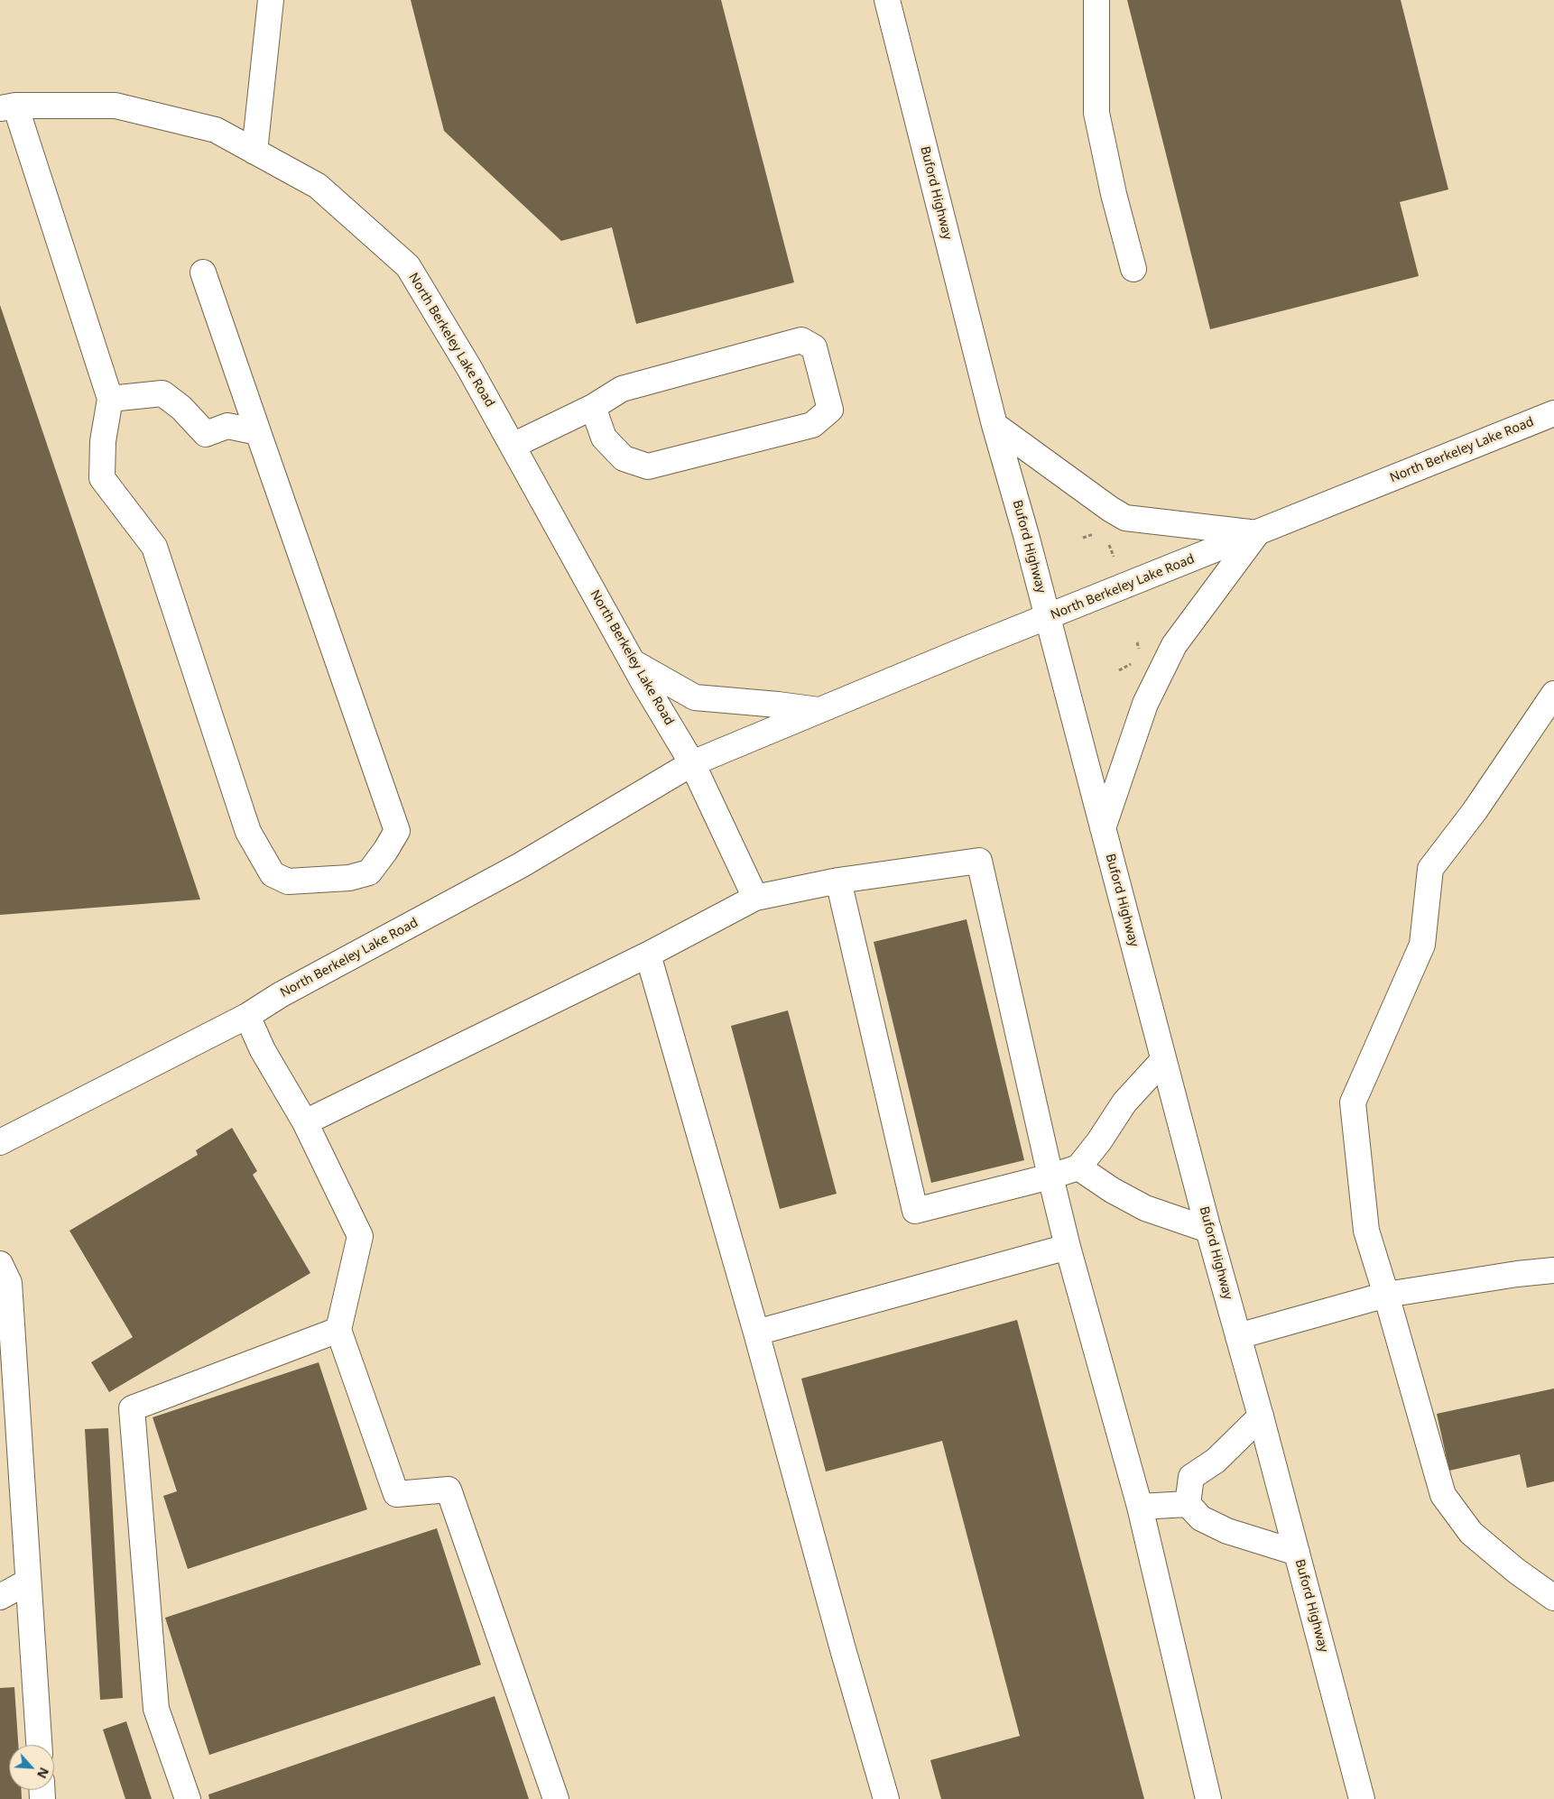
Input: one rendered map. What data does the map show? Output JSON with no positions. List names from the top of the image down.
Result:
{
  "streets": {
    "street": ["Buford Highway", "North Berkeley Lake Road"]
  },
  "crossings": [
    ["Buford Highway", "North Berkeley Lake Road"]
  ],
  "north": "bottom right"
}
